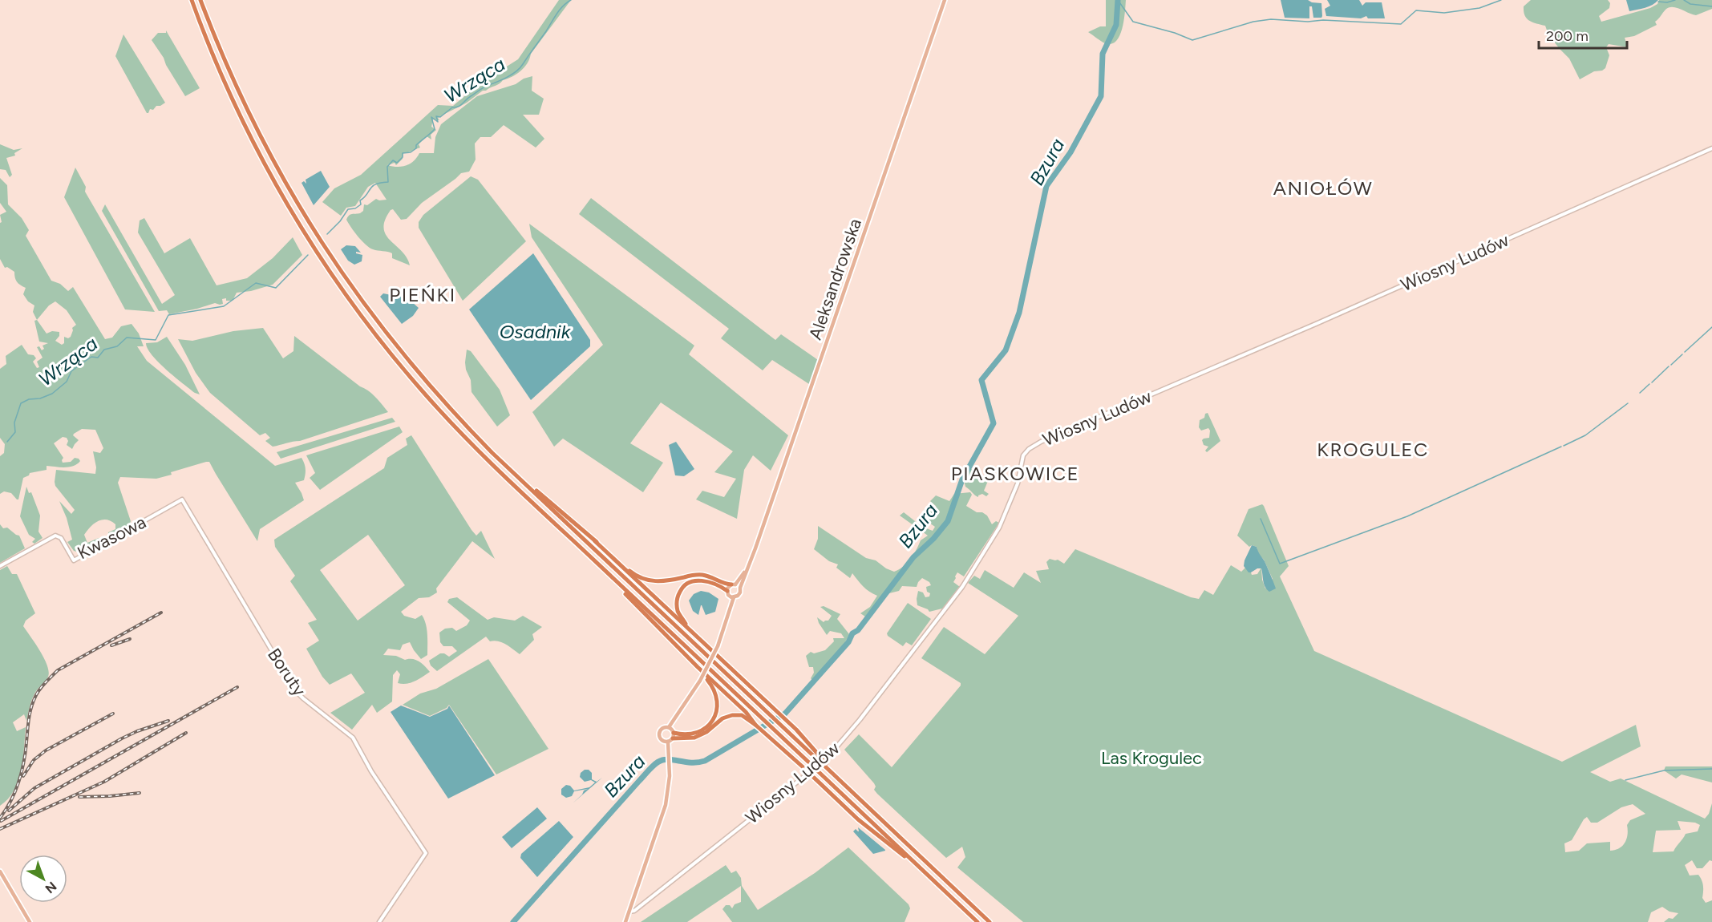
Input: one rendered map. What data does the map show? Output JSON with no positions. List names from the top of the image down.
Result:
{
  "streets": {
    "main road": ["Aleksandrowska"],
    "street": ["Wiosny Ludów", "Kwasowa", "Boruty"]
  },
  "crossings": [
    ["Kwasowa", "Boruty"]
  ],
  "districts": [
    "ANIOŁÓW",
    "PIEŃKI",
    "KROGULEC",
    "PIASKOWICE"
  ],
  "water": ["Wrząca", "Bzura", "Osadnik"],
  "parks": ["Las Krogulec"],
  "scale_bar": "200 m",
  "north": "bottom right"
}
